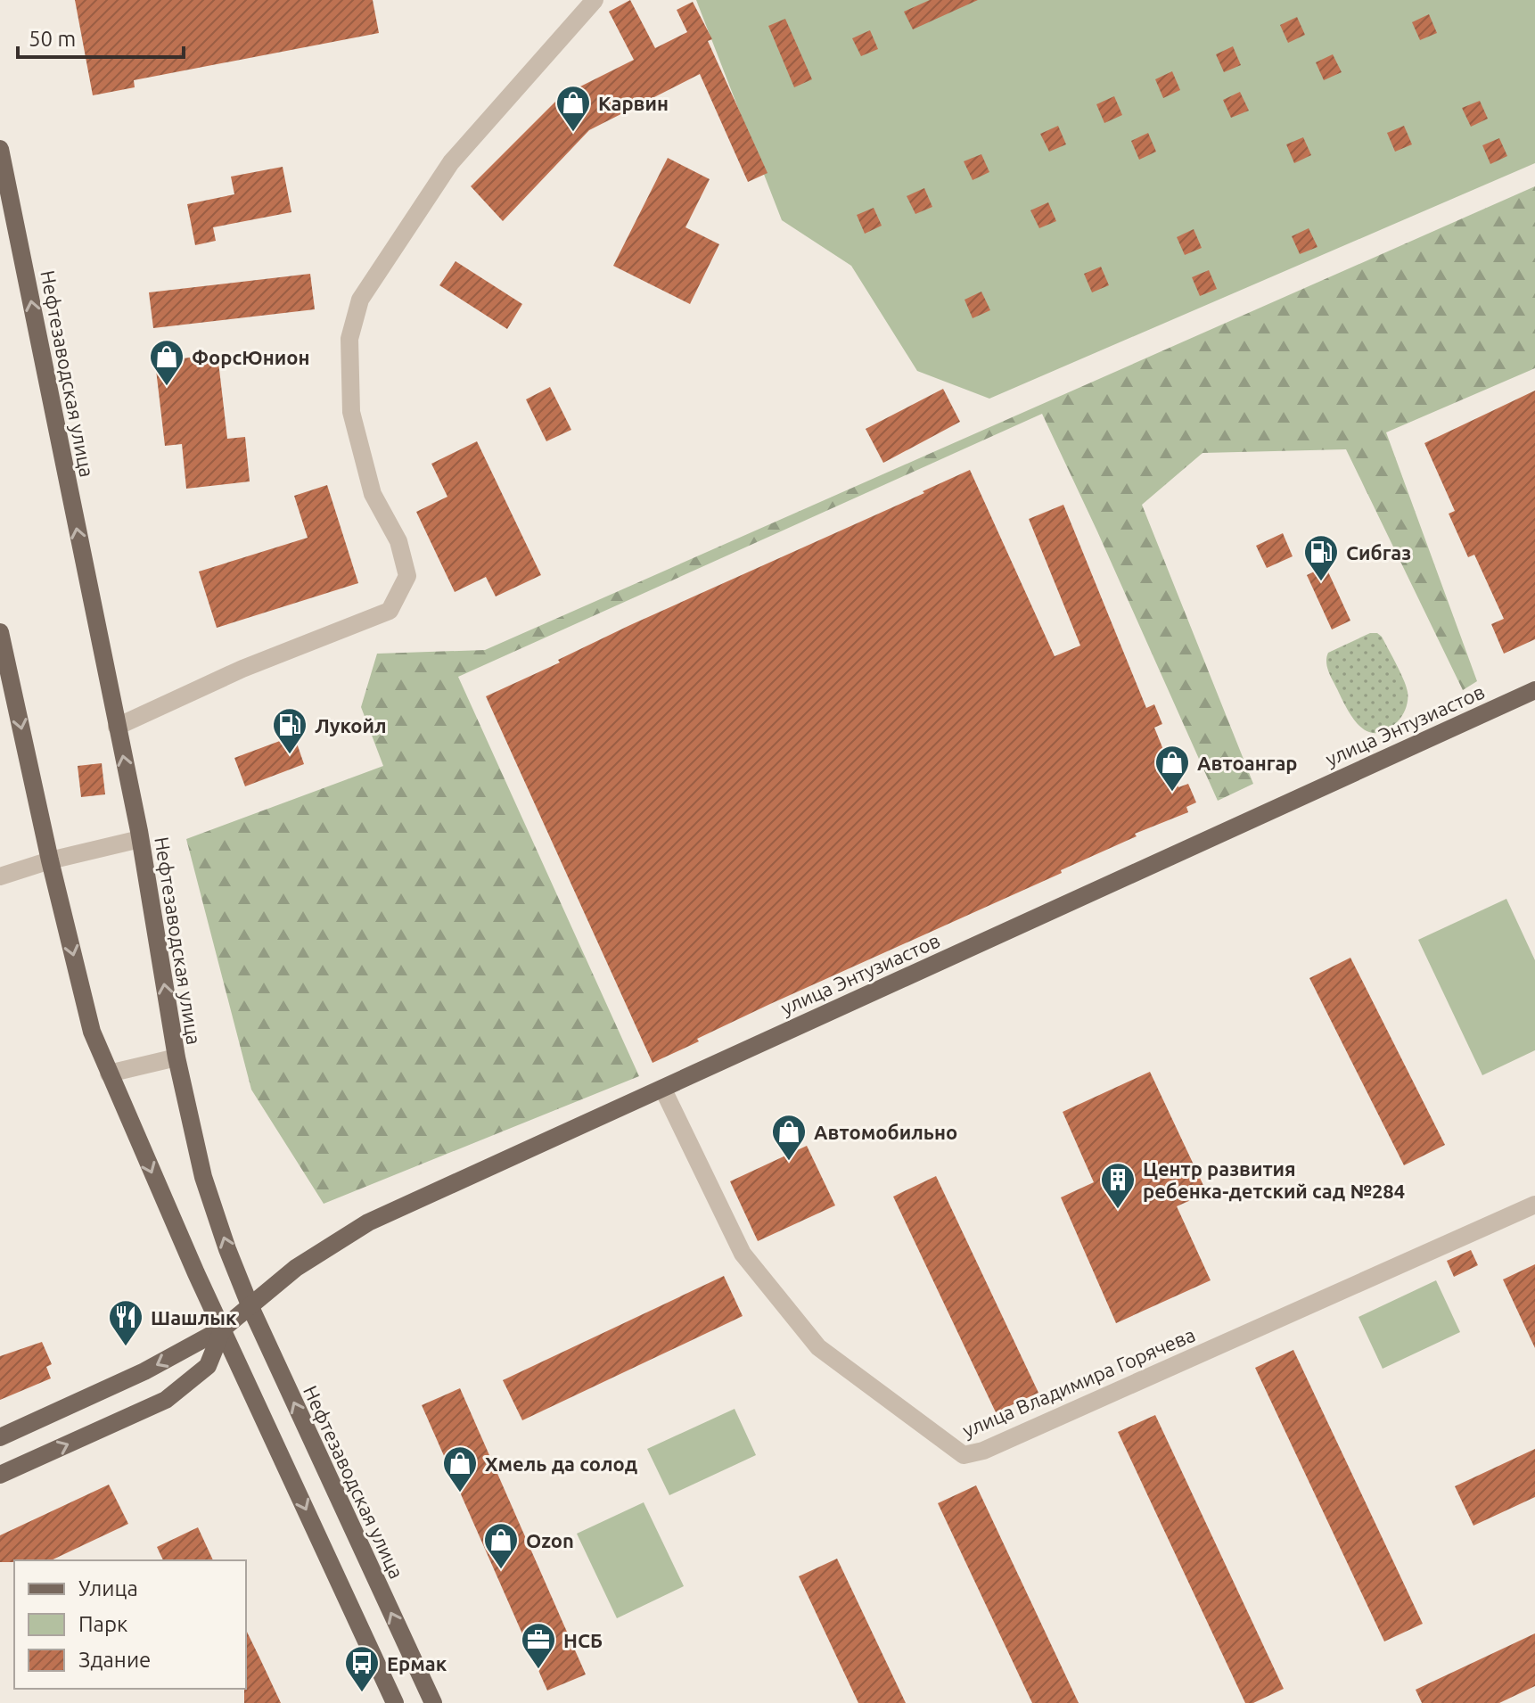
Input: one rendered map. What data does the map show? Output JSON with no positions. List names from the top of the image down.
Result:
{
  "streets": {
    "main road": ["Нефтезаводская улица", "улица Энтузиастов"],
    "street": ["улица Владимира Горячева"]
  },
  "crossings": [
    ["Нефтезаводская улица", "улица Энтузиастов"],
    ["улица Энтузиастов", "улица Владимира Горячева"]
  ],
  "places": {
    "shop": [
      "Карвин",
      "ФорсЮнион",
      "Автоангар",
      "Автомобильно",
      "Хмель да солод",
      "Ozon"
    ],
    "fuel station": ["Сибгаз", "Лукойл"],
    "building": ["Центр развития ребенка-детский сад №284"],
    "restaurant": ["Шашлык"],
    "office": ["НСБ"],
    "bus stop": ["Ермак"]
  },
  "legend": ["Улица", "Парк", "Здание"],
  "scale_bar": "50 m"
}
